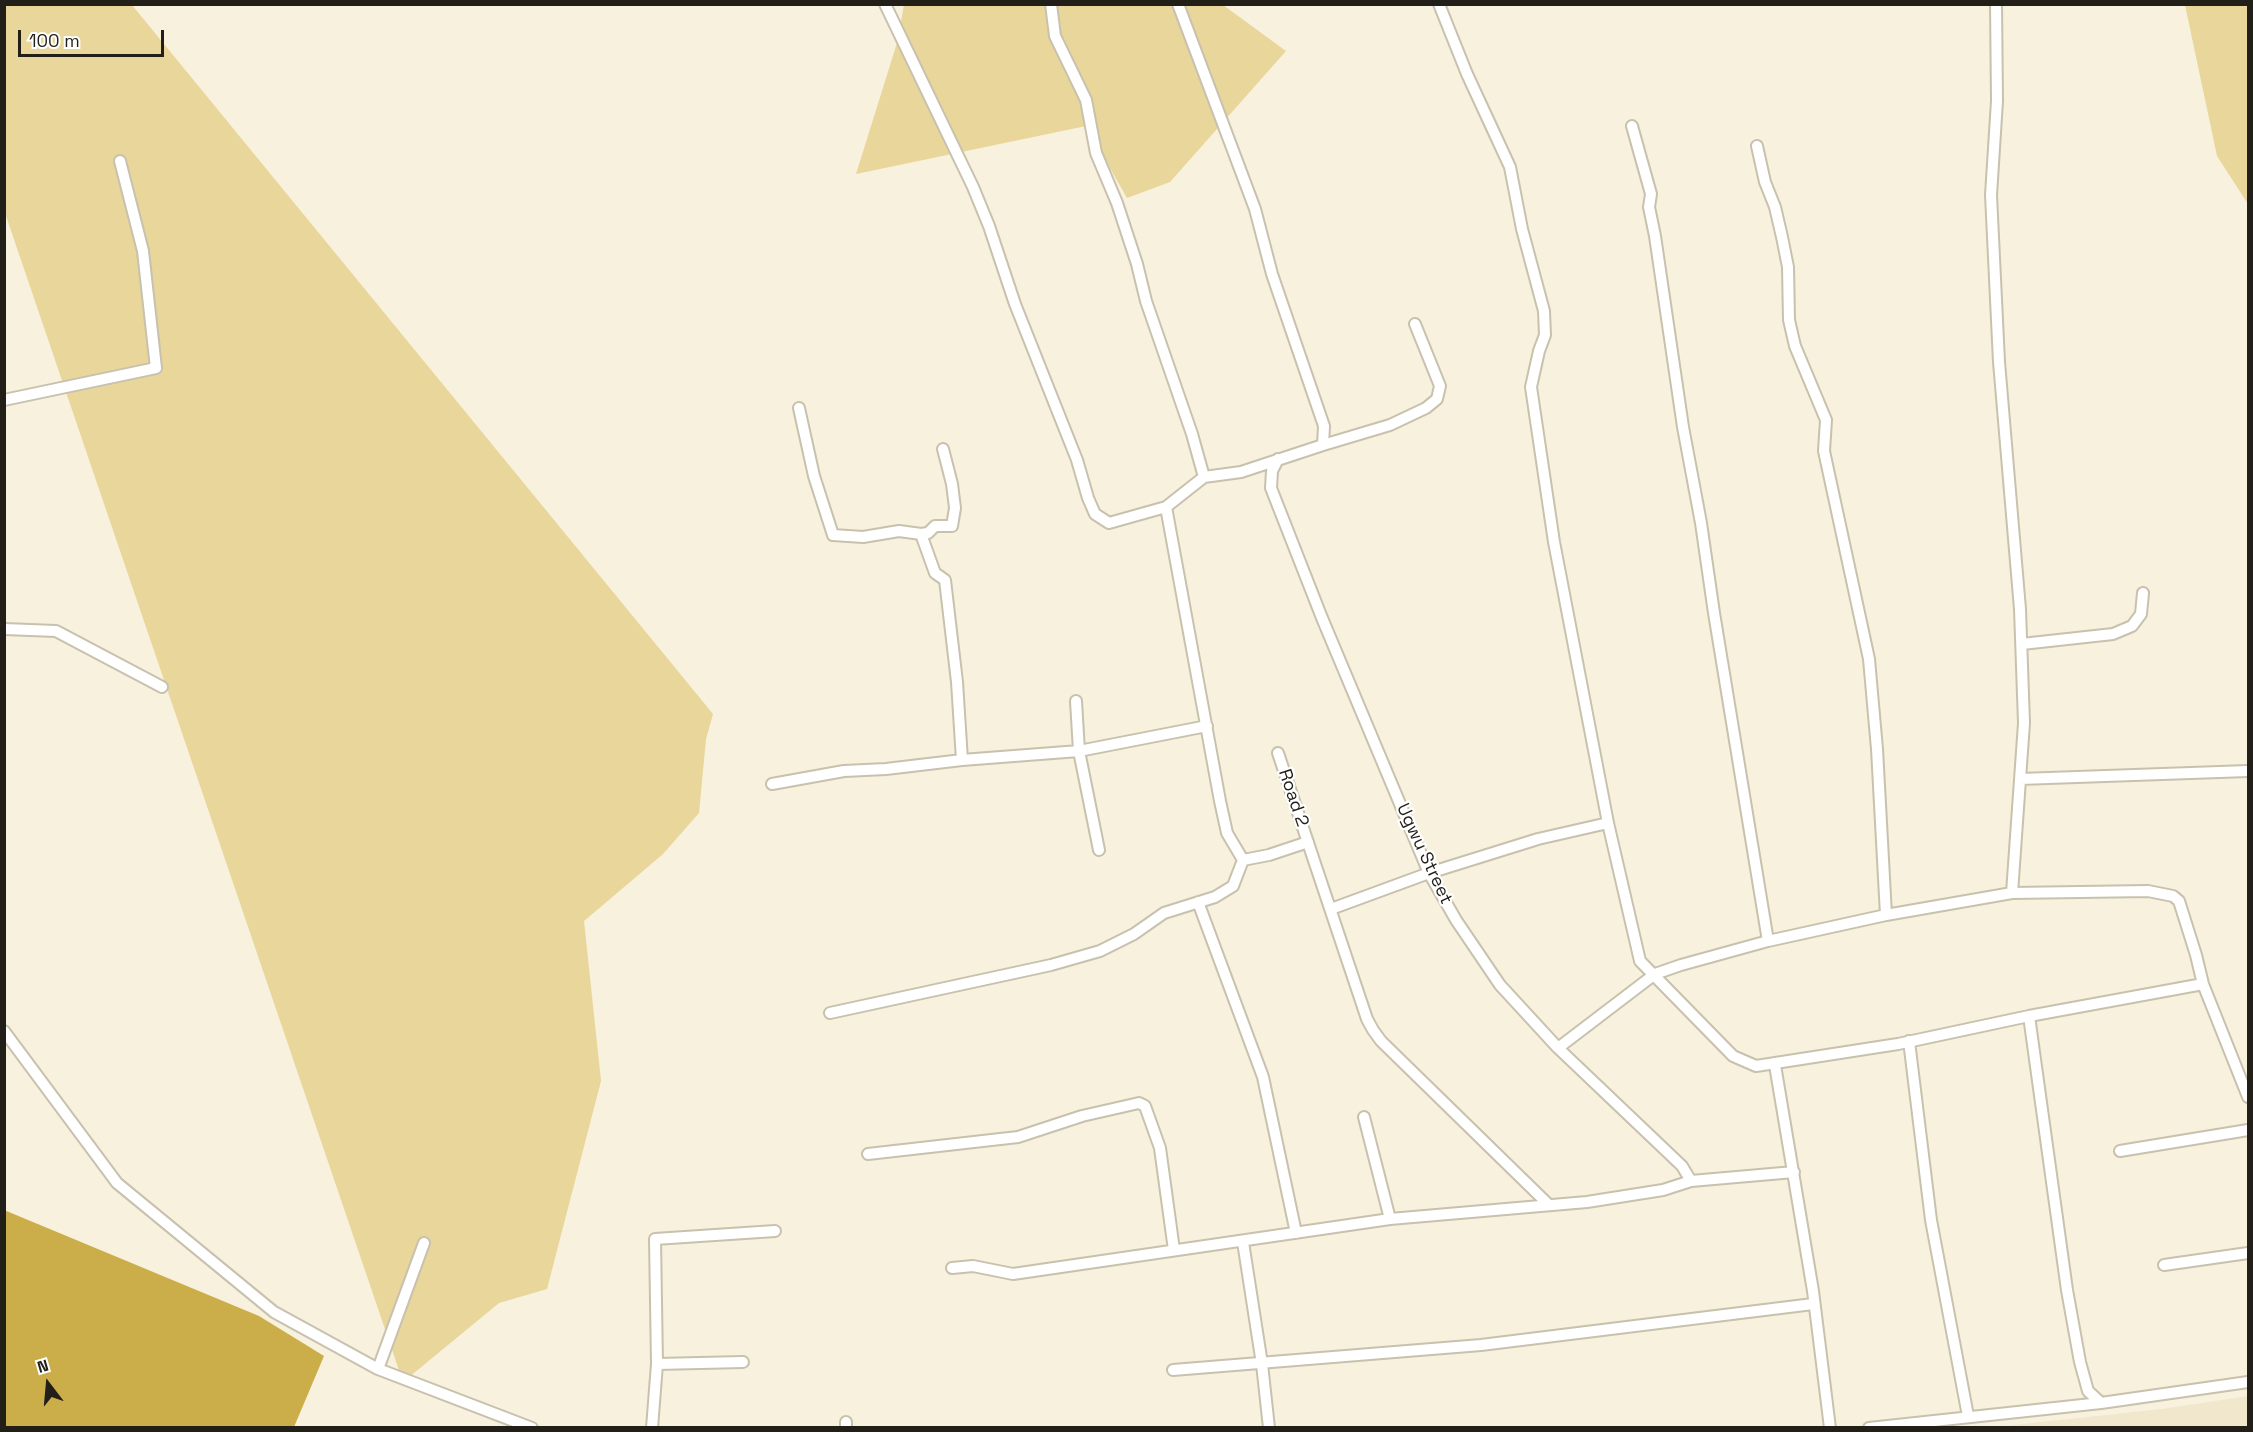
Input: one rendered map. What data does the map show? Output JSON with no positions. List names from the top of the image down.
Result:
{
  "streets": {
    "street": ["Road 2", "Ugwu Street"]
  },
  "scale_bar": "100 m",
  "north": "top"
}
